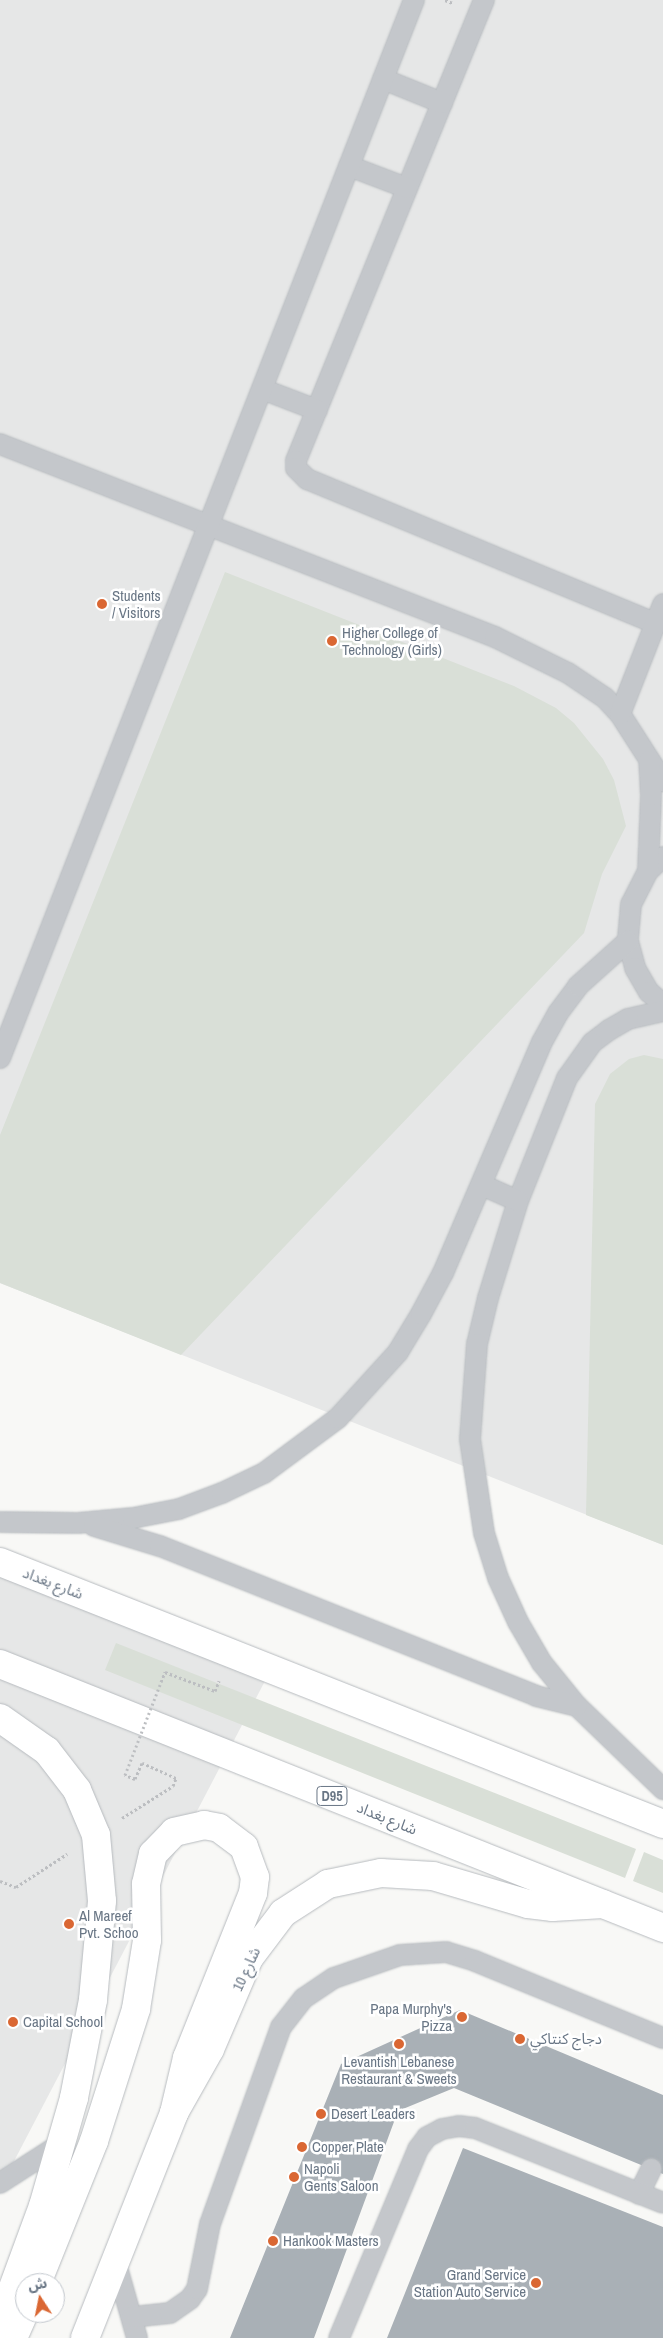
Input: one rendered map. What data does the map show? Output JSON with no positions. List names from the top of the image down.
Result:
{
  "streets": {
    "street": ["شارع بغداد", "D95", "شارع 10"]
  },
  "crossings": [
    ["شارع بغداد", "شارع 10"]
  ],
  "places": [
    "Students / Visitors",
    "Higher College of Technology (Girls)",
    "Al Mareef Pvt. Schoo",
    "Papa Murphy's Pizza",
    "Capital School",
    "دجاج كنتاكي",
    "Levantish Lebanese Restaurant & Sweets",
    "Desert Leaders",
    "Copper Plate",
    "Napoli Gents Saloon",
    "Hankook Masters",
    "Grand Service Station Auto Service"
  ],
  "north": "top"
}
